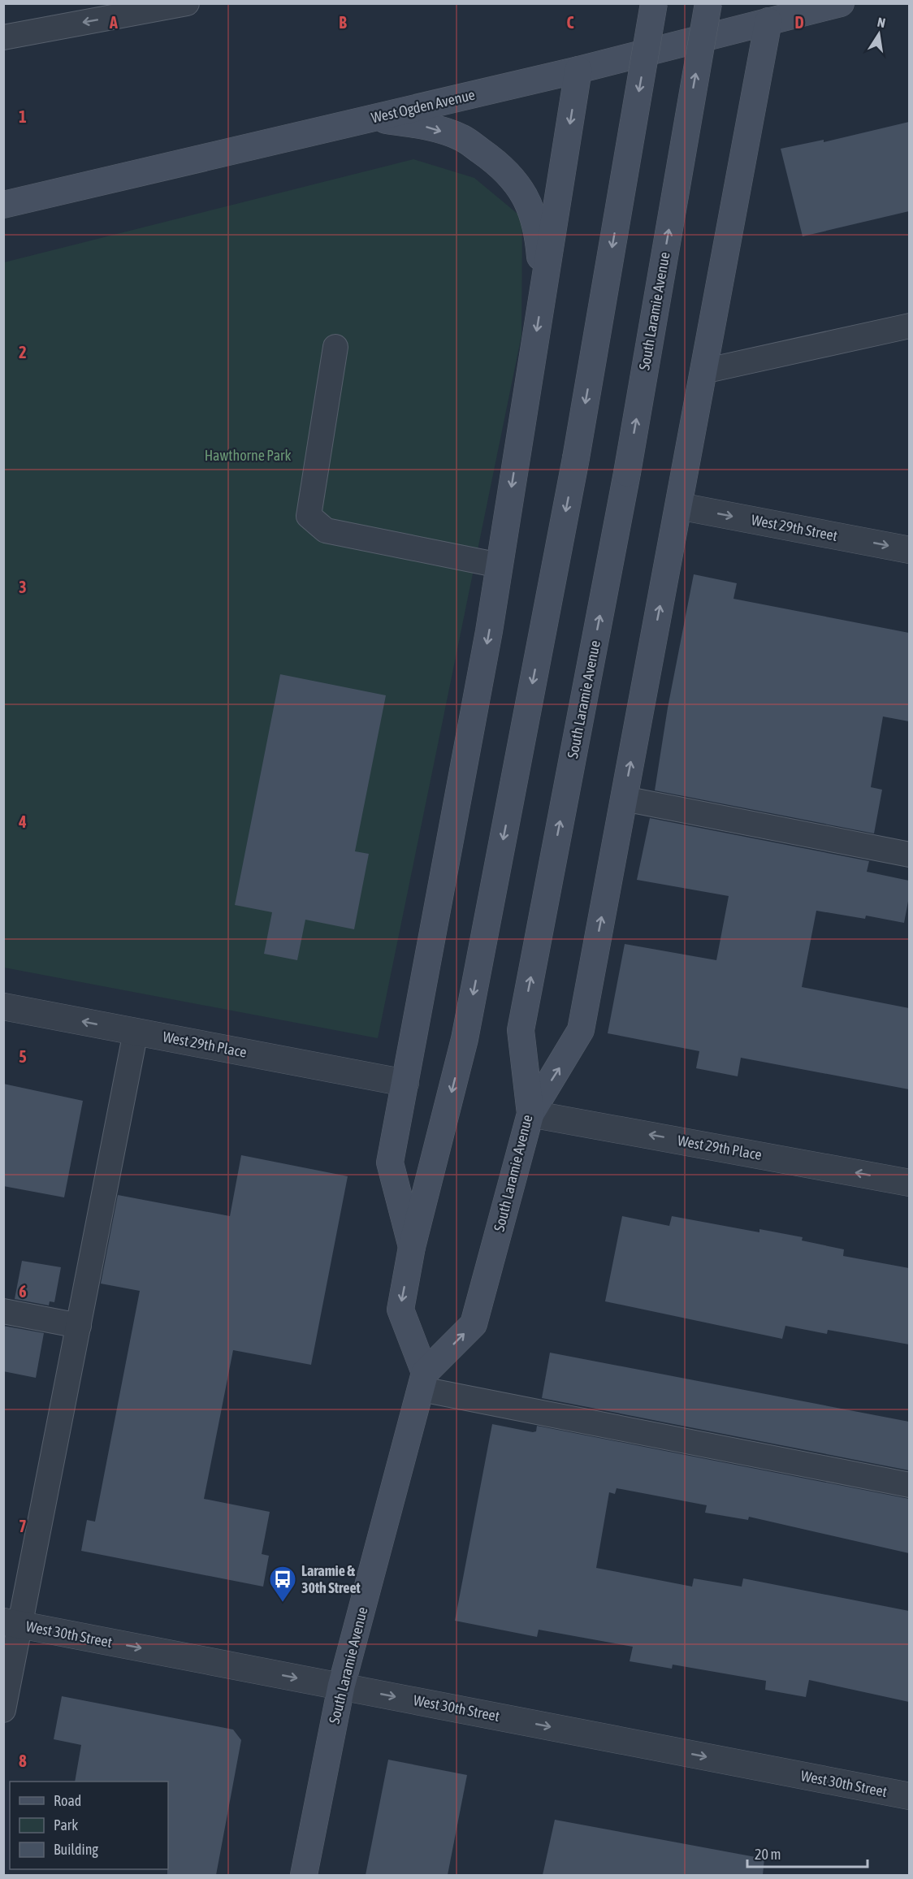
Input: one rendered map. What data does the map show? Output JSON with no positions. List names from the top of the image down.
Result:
{
  "streets": {
    "main road": ["West Ogden Avenue", "South Laramie Avenue"],
    "street": ["West 29th Street", "West 29th Place", "West 30th Street"]
  },
  "crossings": [
    ["South Laramie Avenue", "West 29th Place"],
    ["South Laramie Avenue", "West 30th Street"]
  ],
  "one_way": ["West 29th Street", "West 29th Place", "West 30th Street"],
  "parks": ["Hawthorne Park"],
  "places": {
    "bus stop": ["Laramie & 30th Street"]
  },
  "legend": ["Road", "Park", "Building"],
  "scale_bar": "20 m",
  "north": "top",
  "grid": {
    "columns": [
      "A",
      "B",
      "C",
      "D"
    ],
    "rows": [
      "1",
      "2",
      "3",
      "4",
      "5",
      "6",
      "7",
      "8"
    ]
  }
}
